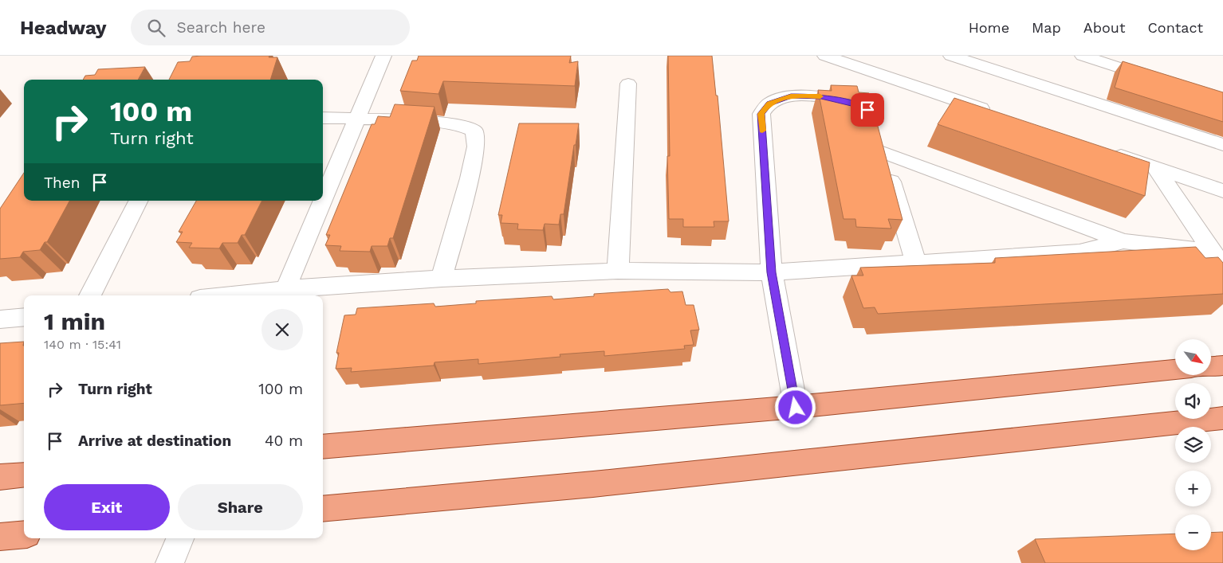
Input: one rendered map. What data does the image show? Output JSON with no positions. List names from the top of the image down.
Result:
{
  "north": "bottom right",
  "page": {
    "header": "Headway",
    "search": "Search here",
    "nav": [
      "Home",
      "Map",
      "About",
      "Contact"
    ],
    "turn": ["100 m", "Turn right"],
    "then": "Then",
    "heading": ["1 min", "140 m · 15:41"],
    "map_buttons": ["+", "−"],
    "list": [
      {
        "name": "Turn right",
        "value": "100 m"
      },
      {
        "name": "Arrive at destination",
        "value": "40 m"
      }
    ],
    "buttons": ["Exit", "Share"]
  }
}
